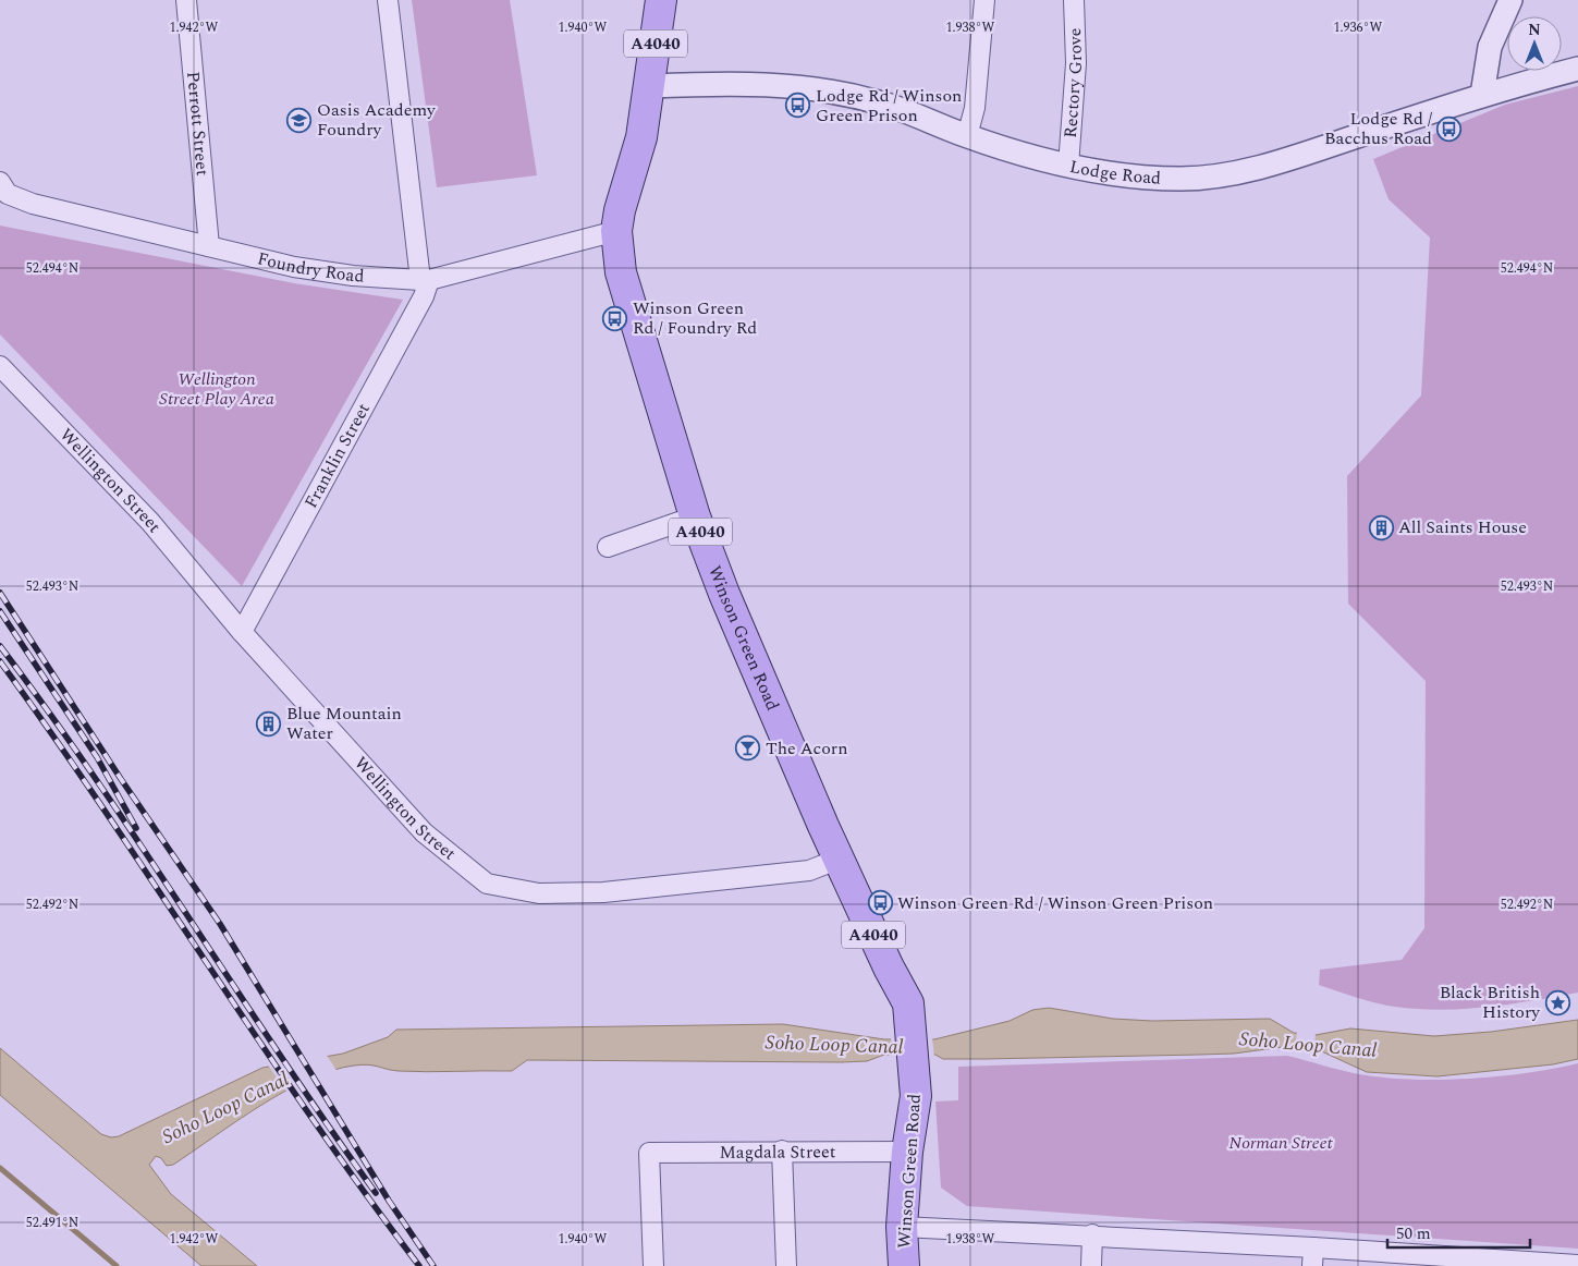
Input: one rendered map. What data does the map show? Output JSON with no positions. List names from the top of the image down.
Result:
{
  "streets": {
    "main road": ["A4040", "Winson Green Road"],
    "street": [
      "Rectory Grove",
      "Perrott Street",
      "Lodge Road",
      "Foundry Road",
      "Franklin Street",
      "Wellington Street",
      "Magdala Street"
    ]
  },
  "crossings": [
    ["A4040", "Lodge Road"],
    ["A4040", "Winson Green Road"],
    ["Rectory Grove", "Lodge Road"],
    ["Perrott Street", "Foundry Road"],
    ["Lodge Road", "Winson Green Road"],
    ["Foundry Road", "Franklin Street"],
    ["Foundry Road", "Winson Green Road"],
    ["Franklin Street", "Wellington Street"],
    ["Wellington Street", "Winson Green Road"],
    ["Winson Green Road", "Magdala Street"]
  ],
  "water": ["Soho Loop Canal"],
  "parks": ["Wellington Street Play Area", "Norman Street"],
  "places": {
    "bus stop": [
      "Lodge Rd / Winson Green Prison",
      "Lodge Rd / Bacchus Road",
      "Winson Green Rd / Foundry Rd",
      "Winson Green Rd / Winson Green Prison"
    ],
    "school or university": ["Oasis Academy Foundry"],
    "building": ["All Saints House", "Blue Mountain Water"],
    "bar": ["The Acorn"],
    "place": ["Black British History"]
  },
  "scale_bar": "50 m",
  "north": "top",
  "coordinates": [
    "1.942°W",
    "1.940°W",
    "1.938°W",
    "1.936°W",
    "52.494°N",
    "52.493°N",
    "52.492°N",
    "52.491°N"
  ]
}
